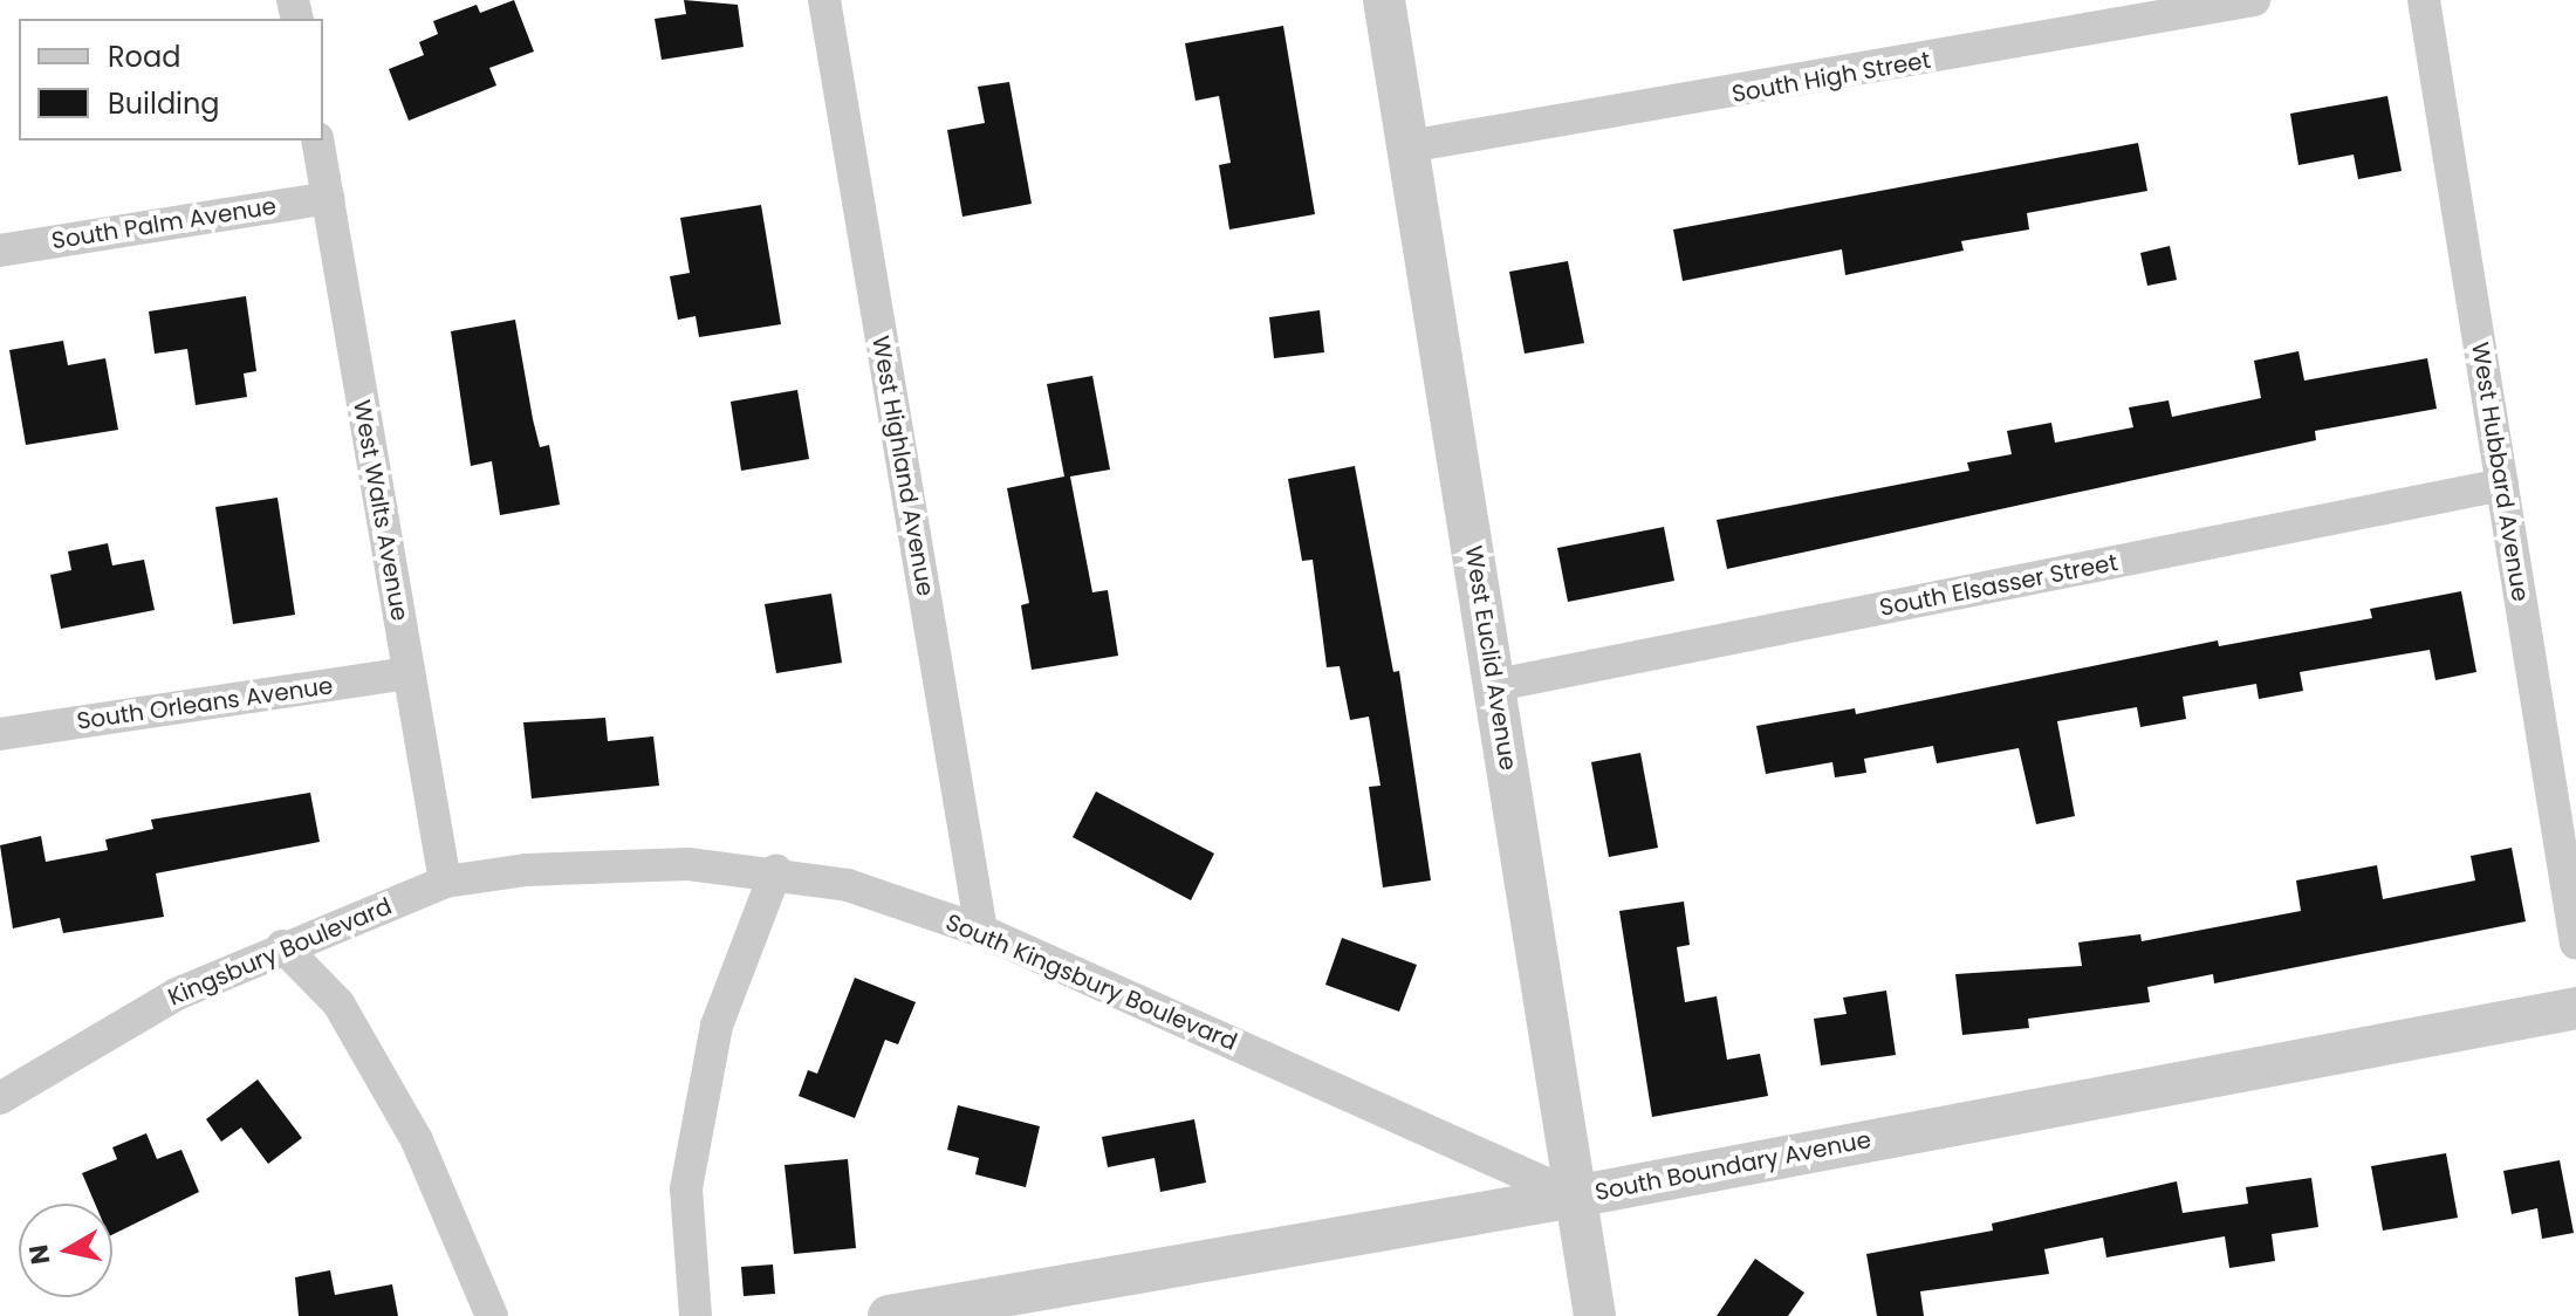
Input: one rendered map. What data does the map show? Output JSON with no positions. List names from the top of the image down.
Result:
{
  "streets": {
    "street": [
      "South High Street",
      "South Palm Avenue",
      "West Highland Avenue",
      "West Hubbard Avenue",
      "West Walts Avenue",
      "South Elsasser Street",
      "West Euclid Avenue",
      "South Orleans Avenue",
      "Kingsbury Boulevard",
      "South Kingsbury Boulevard",
      "South Boundary Avenue"
    ]
  },
  "crossings": [
    ["South High Street", "West Euclid Avenue"],
    ["South Palm Avenue", "West Walts Avenue"],
    ["West Highland Avenue", "South Kingsbury Boulevard"],
    ["West Hubbard Avenue", "South Elsasser Street"],
    ["West Walts Avenue", "South Orleans Avenue"],
    ["West Walts Avenue", "Kingsbury Boulevard"],
    ["South Elsasser Street", "West Euclid Avenue"],
    ["West Euclid Avenue", "South Kingsbury Boulevard"],
    ["West Euclid Avenue", "South Boundary Avenue"],
    ["Kingsbury Boulevard", "South Kingsbury Boulevard"],
    ["South Kingsbury Boulevard", "South Boundary Avenue"]
  ],
  "legend": ["Road", "Building"],
  "north": "left"
}
